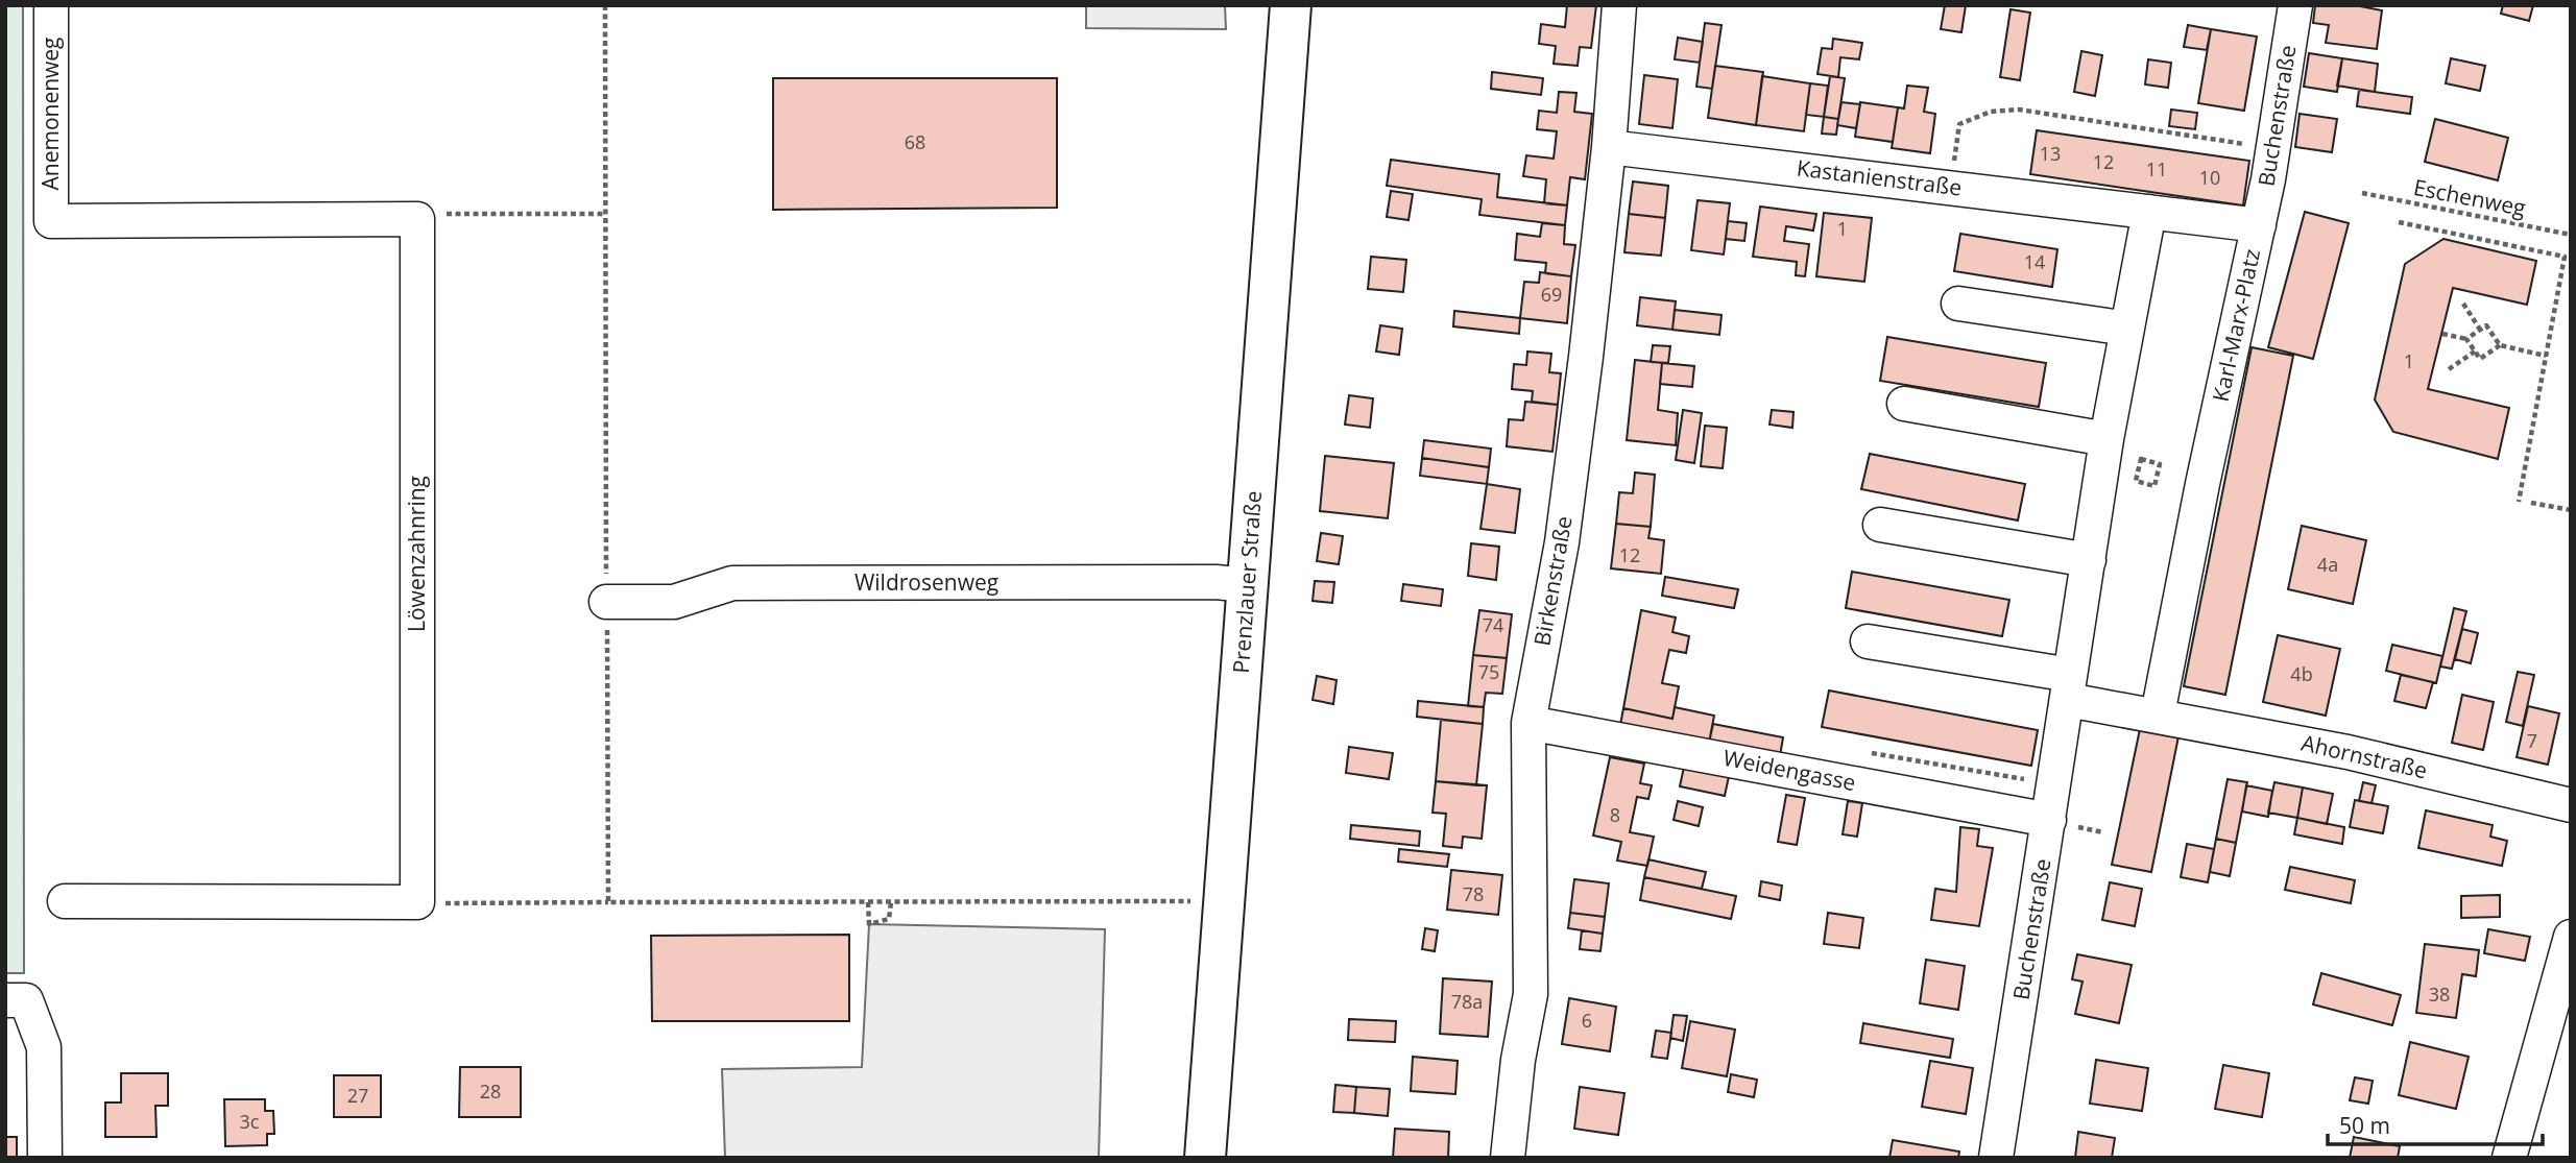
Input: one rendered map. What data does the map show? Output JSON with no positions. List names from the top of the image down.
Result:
{
  "streets": {
    "main road": ["Prenzlauer Straße"],
    "street": [
      "Anemonenweg",
      "Buchenstraße",
      "Kastanienstraße",
      "Karl-Marx-Platz",
      "Löwenzahnring",
      "Birkenstraße",
      "Wildrosenweg",
      "Ahornstraße",
      "Weidengasse"
    ],
    "path": ["Eschenweg"]
  },
  "crossings": [
    ["Anemonenweg", "Löwenzahnring"],
    ["Buchenstraße", "Karl-Marx-Platz"],
    ["Buchenstraße", "Weidengasse"],
    ["Kastanienstraße", "Karl-Marx-Platz"],
    ["Kastanienstraße", "Birkenstraße"],
    ["Karl-Marx-Platz", "Ahornstraße"],
    ["Birkenstraße", "Weidengasse"],
    ["Prenzlauer Straße", "Wildrosenweg"]
  ],
  "house_numbers": [
    "68",
    "13",
    "12",
    "11",
    "10",
    "1",
    "14",
    "69",
    "1",
    "12",
    "4a",
    "74",
    "75",
    "4b",
    "7",
    "8",
    "78",
    "38",
    "78a",
    "6",
    "28",
    "27",
    "3c"
  ],
  "scale_bar": "50 m"
}
